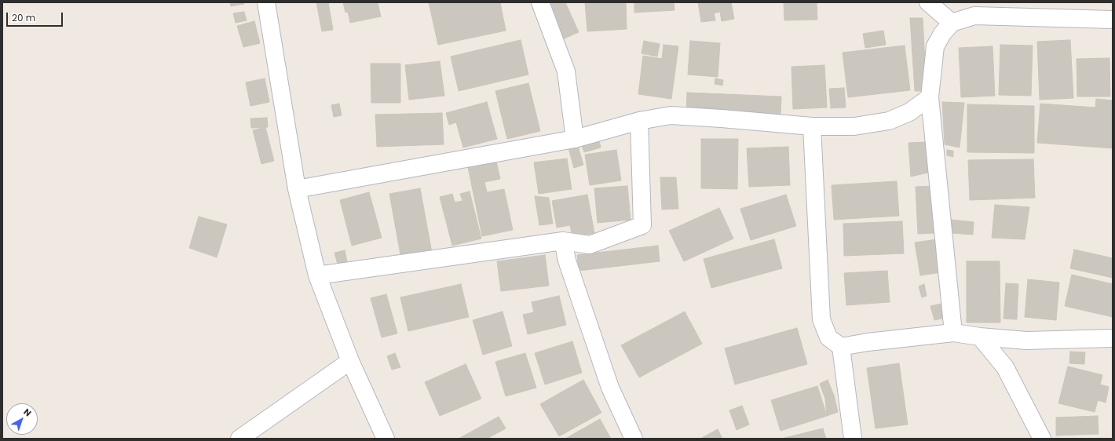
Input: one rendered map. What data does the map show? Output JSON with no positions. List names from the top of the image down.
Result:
{
  "scale_bar": "20 m",
  "north": "top right"
}
